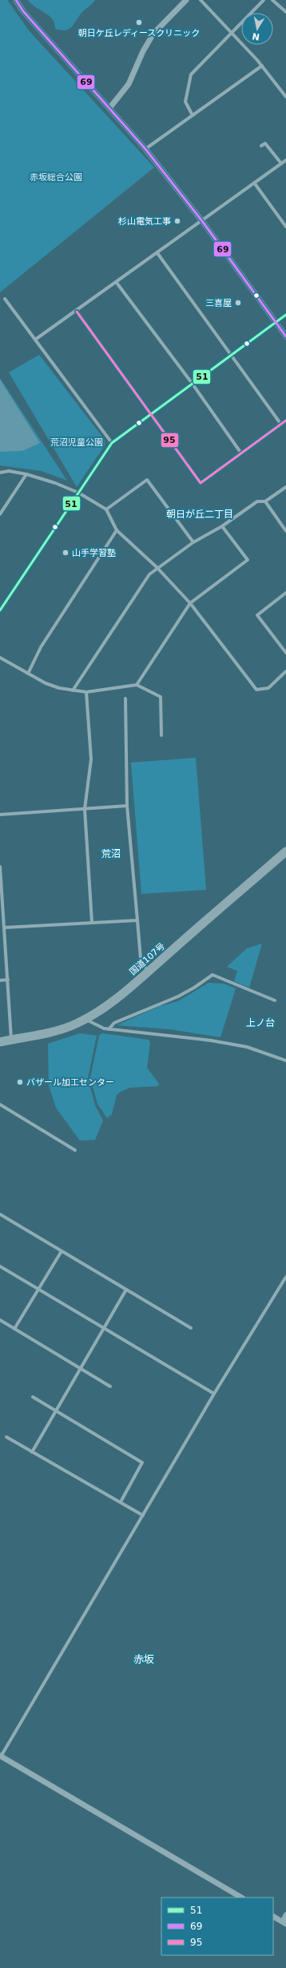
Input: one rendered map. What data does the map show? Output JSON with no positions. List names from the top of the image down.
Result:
{
  "streets": {
    "highway": ["国道107号"]
  },
  "districts": [
    "朝日が丘二丁目",
    "荒沼",
    "上ノ台",
    "赤坂"
  ],
  "parks": ["赤坂総合公園", "荒沼児童公園"],
  "places": [
    "朝日ケ丘レディースクリニック",
    "杉山電気工事",
    "三喜屋",
    "山手学習塾",
    "バザール加工センター"
  ],
  "lines": ["transit line 69", "transit line 95", "transit line 51"],
  "legend": ["51", "69", "95"],
  "north": "bottom"
}
